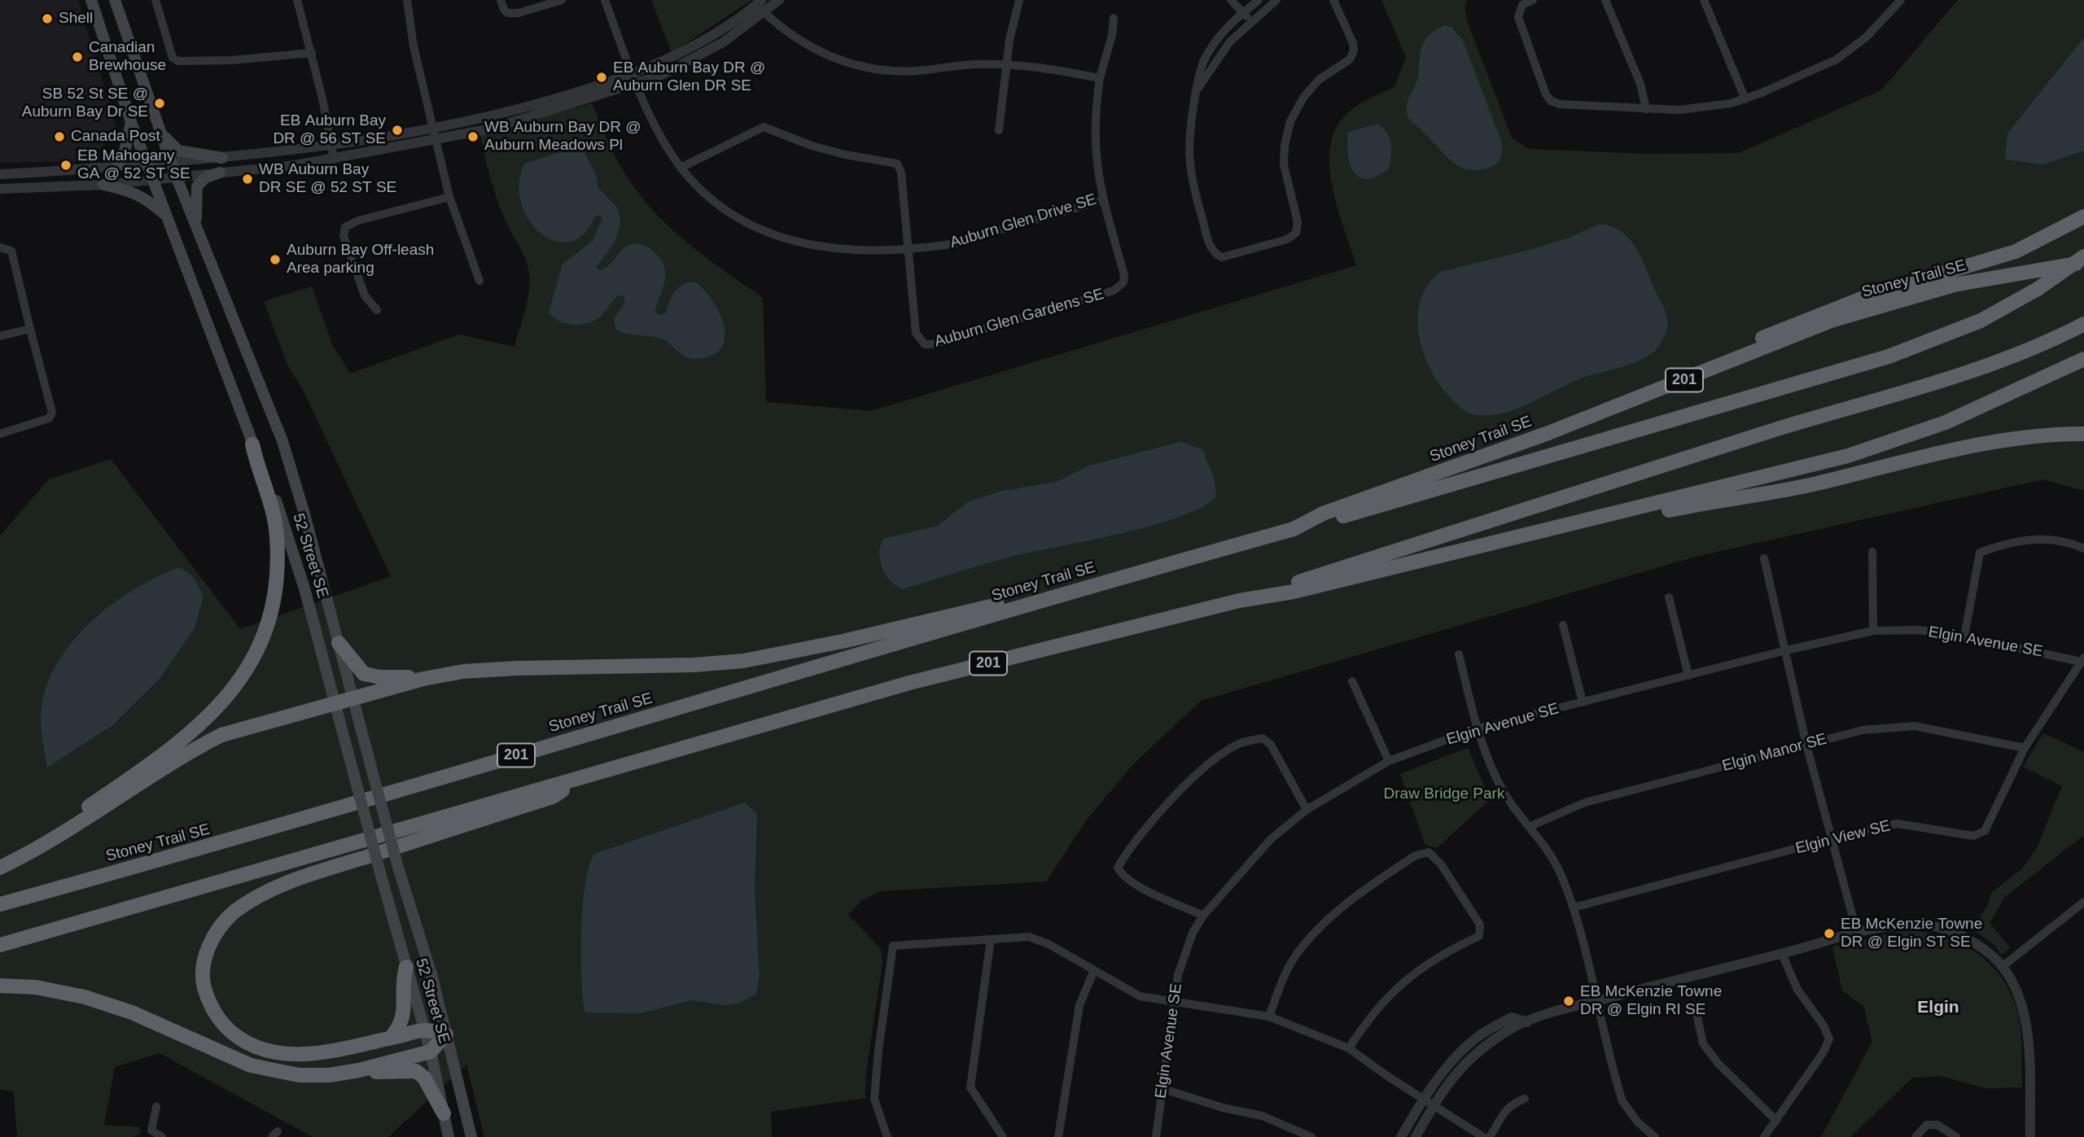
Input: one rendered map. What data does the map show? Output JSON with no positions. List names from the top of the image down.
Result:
{
  "streets": {
    "highway": ["Stoney Trail SE", "201"],
    "main road": ["52 Street SE"],
    "street": [
      "Auburn Glen Drive SE",
      "Auburn Glen Gardens SE",
      "Elgin Avenue SE",
      "Elgin Manor SE",
      "Elgin View SE"
    ]
  },
  "crossings": [
    ["Auburn Glen Drive SE", "Auburn Glen Gardens SE"],
    ["Elgin Avenue SE", "Elgin View SE"],
    ["Elgin Manor SE", "Elgin View SE"]
  ],
  "districts": ["Elgin"],
  "parks": ["Draw Bridge Park"],
  "places": [
    "Shell",
    "Canadian Brewhouse",
    "EB Auburn Bay DR @ Auburn Glen DR SE",
    "SB 52 St SE @ Auburn Bay Dr SE",
    "EB Auburn Bay DR @ 56 ST SE",
    "Canada Post",
    "WB Auburn Bay DR @ Auburn Meadows Pl",
    "EB Mahogany GA @ 52 ST SE",
    "WB Auburn Bay DR SE @ 52 ST SE",
    "Auburn Bay Off-leash Area parking",
    "EB McKenzie Towne DR @ Elgin ST SE",
    "EB McKenzie Towne DR @ Elgin RI SE"
  ]
}
